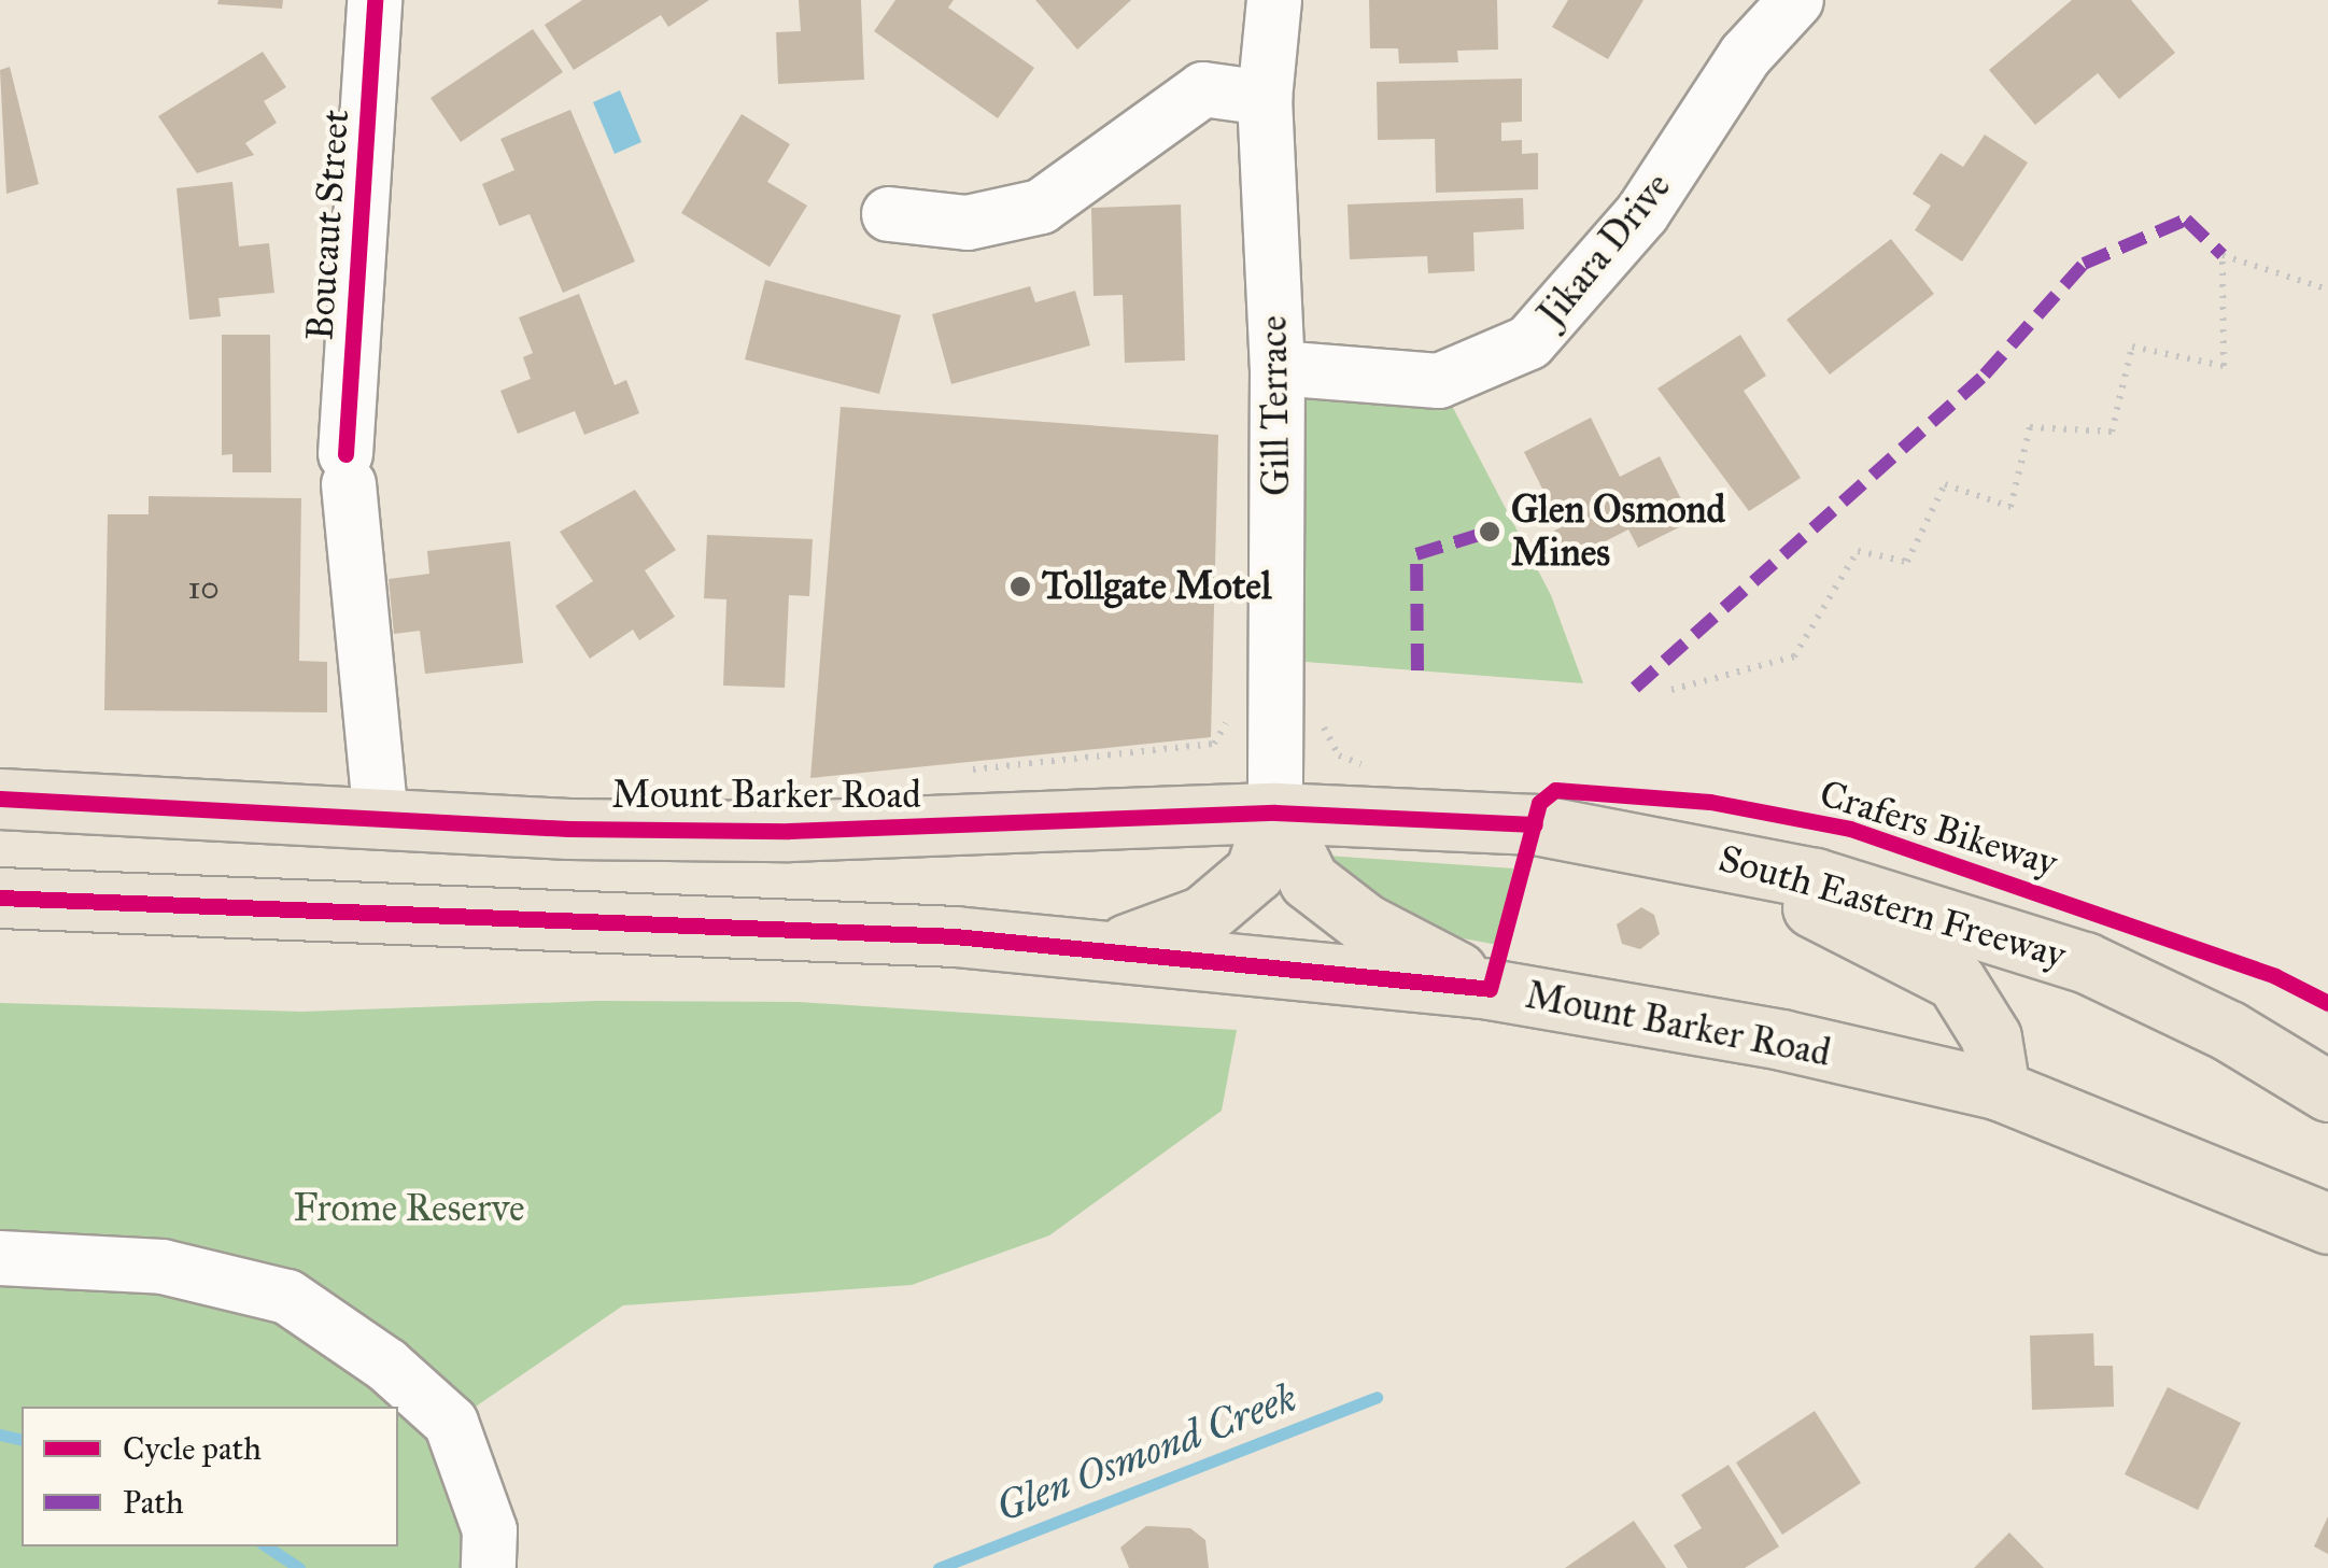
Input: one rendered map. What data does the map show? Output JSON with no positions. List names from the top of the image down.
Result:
{
  "streets": {
    "highway": ["Mount Barker Road", "South Eastern Freeway"],
    "street": ["Boucaut Street", "Jikara Drive", "Gill Terrace"],
    "cycle path": ["Crafers Bikeway"]
  },
  "crossings": [
    ["Boucaut Street", "Mount Barker Road"],
    ["Jikara Drive", "Gill Terrace"],
    ["Gill Terrace", "Mount Barker Road"],
    ["Mount Barker Road", "South Eastern Freeway"]
  ],
  "water": ["Glen Osmond Creek"],
  "parks": ["Frome Reserve"],
  "places": ["Glen Osmond Mines", "Tollgate Motel"],
  "house_numbers": ["10"],
  "legend": ["Cycle path", "Path"]
}
